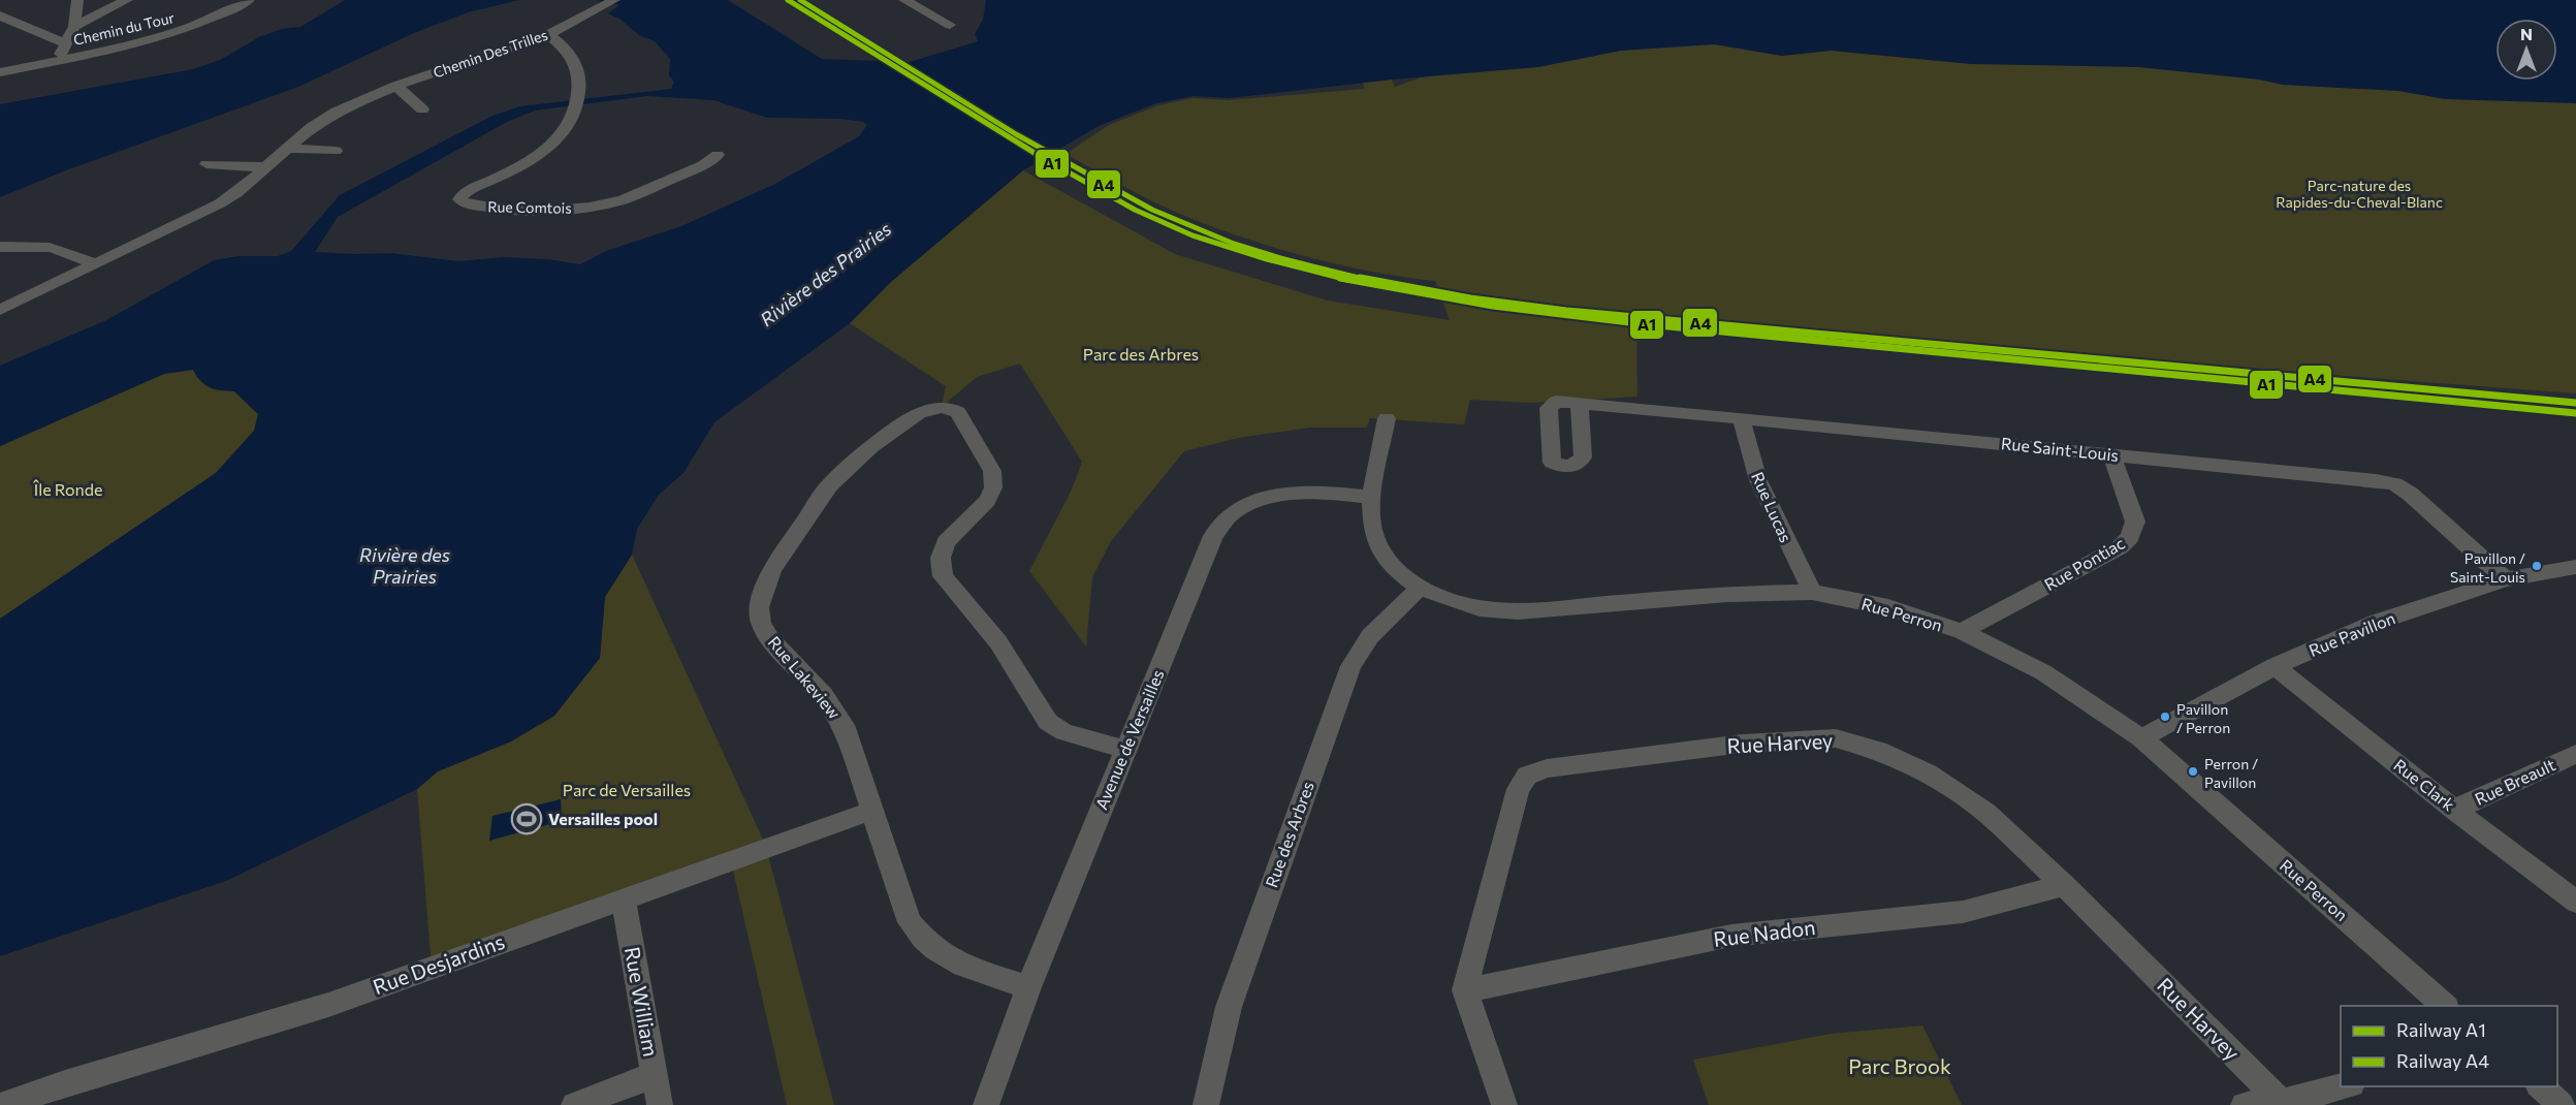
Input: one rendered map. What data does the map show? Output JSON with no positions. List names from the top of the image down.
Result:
{
  "streets": {
    "street": [
      "Chemin du Tour",
      "Chemin Des Trilles",
      "Rue Comtois",
      "Rue Saint-Louis",
      "Rue Lucas",
      "Rue Pontiac",
      "Rue Perron",
      "Rue Pavillon",
      "Rue Lakeview",
      "Avenue de Versailles",
      "Rue Harvey",
      "Rue Breault",
      "Rue Clark",
      "Rue des Arbres",
      "Rue Nadon",
      "Rue Desjardins",
      "Rue William"
    ]
  },
  "crossings": [
    ["Chemin Des Trilles", "Rue Comtois"],
    ["Rue Saint-Louis", "Rue Lucas"],
    ["Rue Saint-Louis", "Rue Pontiac"],
    ["Rue Saint-Louis", "Rue Pavillon"],
    ["Rue Lucas", "Rue Perron"],
    ["Rue Pontiac", "Rue Perron"],
    ["Rue Perron", "Rue Pavillon"],
    ["Rue Perron", "Avenue de Versailles"],
    ["Rue Perron", "Rue des Arbres"],
    ["Rue Pavillon", "Rue Clark"],
    ["Rue Lakeview", "Avenue de Versailles"],
    ["Rue Lakeview", "Rue Desjardins"],
    ["Rue Harvey", "Rue Nadon"],
    ["Rue Breault", "Rue Clark"],
    ["Rue Desjardins", "Rue William"]
  ],
  "water": ["Rivière des Prairies"],
  "parks": [
    "Parc-nature des Rapides-du-Cheval-Blanc",
    "Parc des Arbres",
    "Île Ronde",
    "Parc de Versailles",
    "Parc Brook"
  ],
  "places": {
    "other": ["Pavillon / Saint-Louis", "Pavillon / Perron", "Perron / Pavillon"],
    "sports": ["Versailles pool"]
  },
  "lines": ["rail line A1", "rail line A4"],
  "legend": ["Railway A1", "Railway A4"],
  "north": "top"
}
